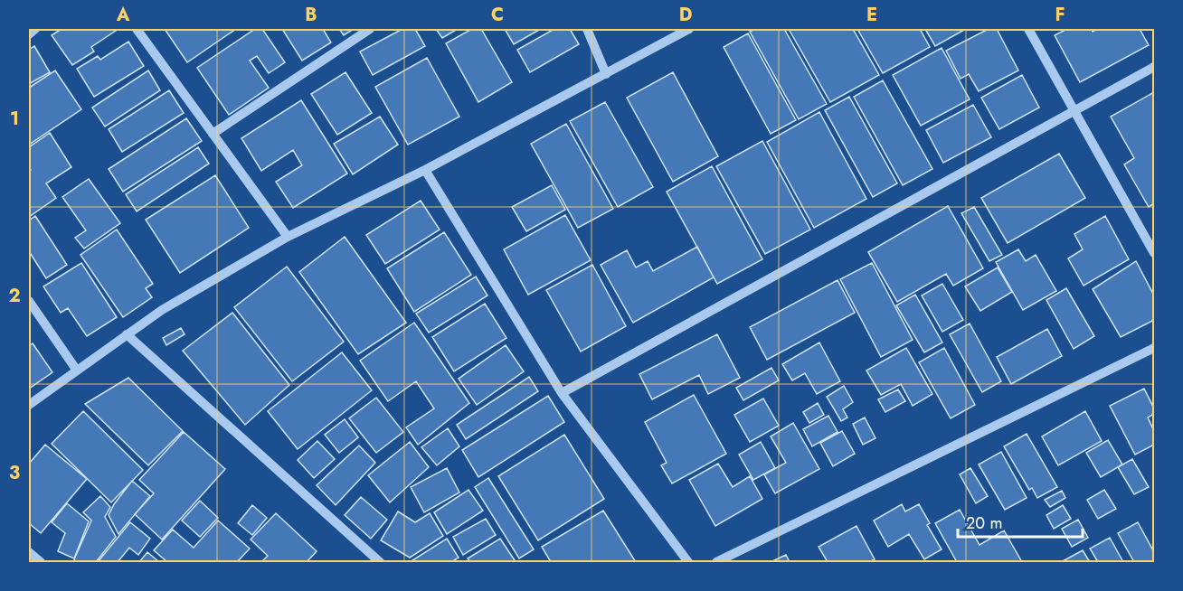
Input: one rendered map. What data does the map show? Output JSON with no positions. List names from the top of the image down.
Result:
{
  "scale_bar": "20 m",
  "grid": {
    "columns": [
      "A",
      "B",
      "C",
      "D",
      "E",
      "F"
    ],
    "rows": ["1", "2", "3"]
  }
}
